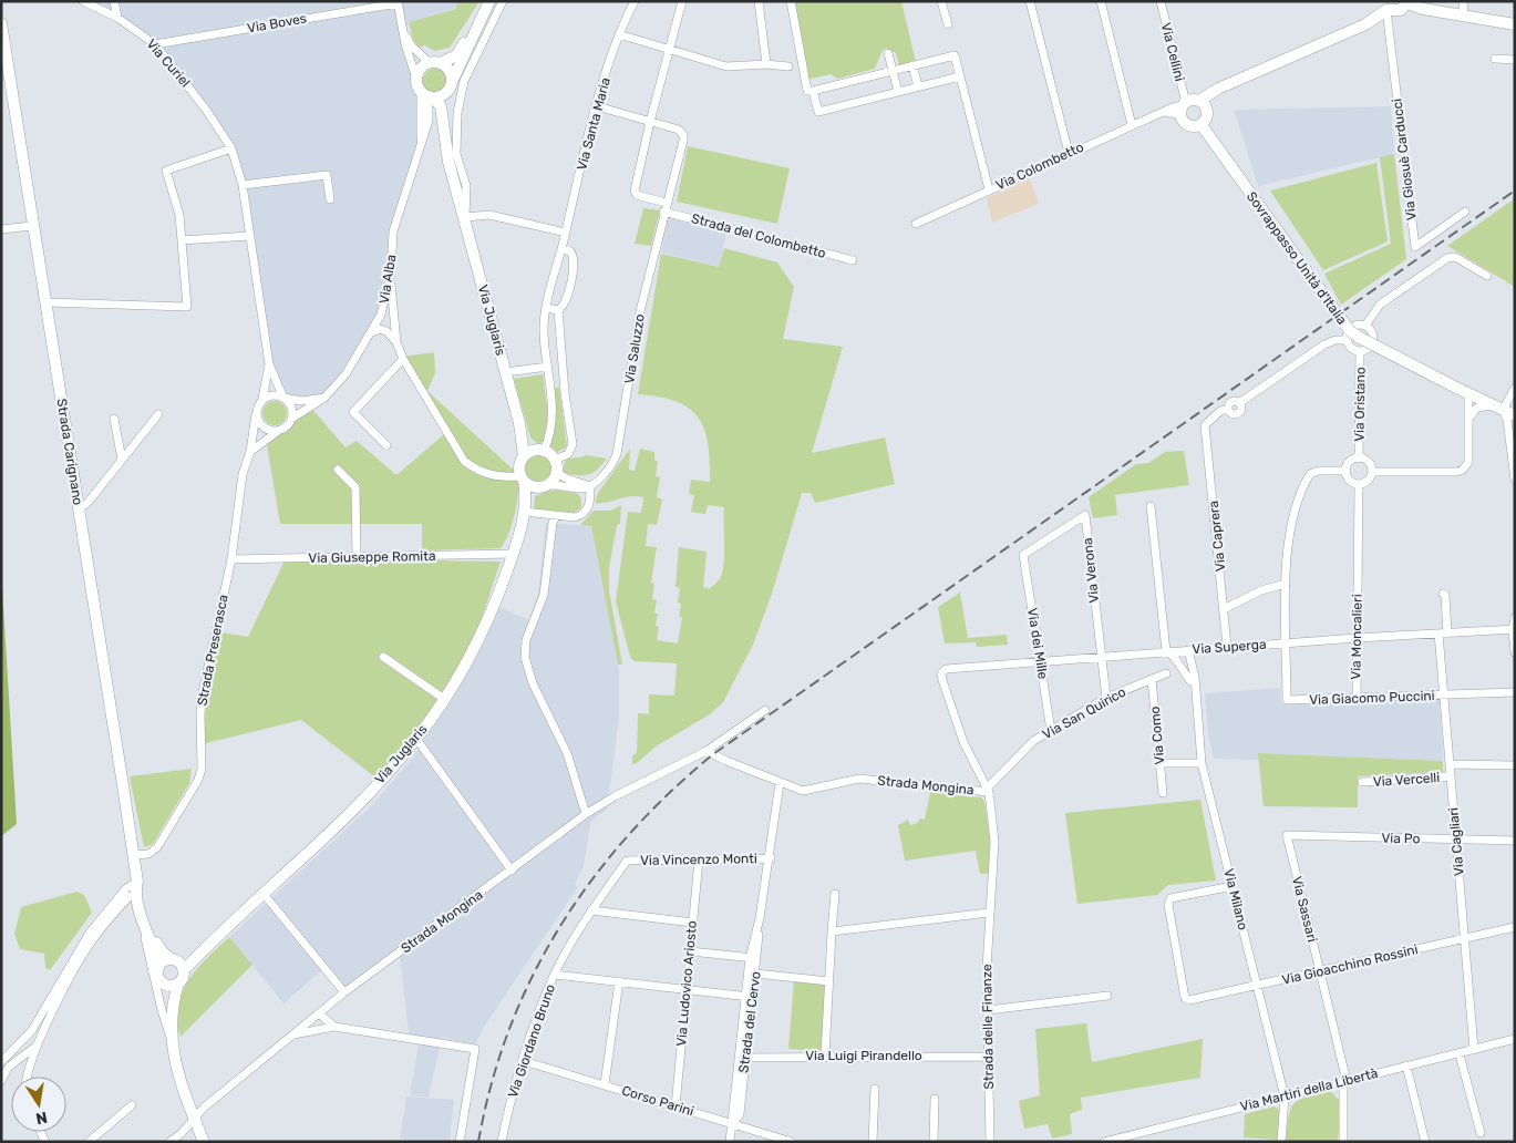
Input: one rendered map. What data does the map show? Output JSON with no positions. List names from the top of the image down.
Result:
{
  "streets": {
    "street": [
      "Via Boves",
      "Via Cellini",
      "Via Curiel",
      "Via Santa Maria",
      "Via Giosuè Carducci",
      "Via Colombetto",
      "Strada del Colombetto",
      "Sovrappasso Unità d'Italia",
      "Via Alba",
      "Via Juglaris",
      "Via Saluzzo",
      "Via Oristano",
      "Strada Carignano",
      "Via Caprera",
      "Via Giuseppe Romita",
      "Via Verona",
      "Via Moncalieri",
      "Via dei Mille",
      "Via Superga",
      "Strada Preserasca",
      "Via Giacomo Puccini",
      "Via San Quirico",
      "Via Como",
      "Via Vercelli",
      "Strada Mongina",
      "Via Po",
      "Via Cagliari",
      "Via Vincenzo Monti",
      "Via Milano",
      "Via Sassari",
      "Via Gioacchino Rossini",
      "Via Ludovico Ariosto",
      "Strada del Cervo",
      "Strada delle Finanze",
      "Via Giordano Bruno",
      "Via Luigi Pirandello",
      "Via Martiri della Libertà",
      "Corso Parini"
    ]
  },
  "crossings": [
    ["Via Boves", "Via Curiel"],
    ["Via Cellini", "Via Colombetto"],
    ["Via Cellini", "Sovrappasso Unità d'Italia"],
    ["Via Curiel", "Via Alba"],
    ["Via Curiel", "Strada Preserasca"],
    ["Via Santa Maria", "Via Juglaris"],
    ["Via Santa Maria", "Via Saluzzo"],
    ["Via Giosuè Carducci", "Via Colombetto"],
    ["Via Colombetto", "Sovrappasso Unità d'Italia"],
    ["Strada del Colombetto", "Via Saluzzo"],
    ["Via Alba", "Via Juglaris"],
    ["Via Alba", "Strada Preserasca"],
    ["Via Juglaris", "Via Saluzzo"],
    ["Via Juglaris", "Strada Carignano"],
    ["Via Juglaris", "Via Giuseppe Romita"],
    ["Via Oristano", "Via Caprera"],
    ["Via Oristano", "Via Moncalieri"],
    ["Strada Carignano", "Strada Preserasca"],
    ["Strada Carignano", "Strada Mongina"],
    ["Via Caprera", "Via Superga"],
    ["Via Giuseppe Romita", "Strada Preserasca"],
    ["Via Verona", "Via dei Mille"],
    ["Via Verona", "Via Superga"],
    ["Via Verona", "Via San Quirico"],
    ["Via Moncalieri", "Via Superga"],
    ["Via Moncalieri", "Via Giacomo Puccini"],
    ["Via dei Mille", "Via Superga"],
    ["Via dei Mille", "Via San Quirico"],
    ["Via Superga", "Via Giacomo Puccini"],
    ["Via Superga", "Via Cagliari"],
    ["Via Superga", "Via Milano"],
    ["Via Superga", "Strada delle Finanze"],
    ["Via Giacomo Puccini", "Via Cagliari"],
    ["Via San Quirico", "Via Como"],
    ["Via San Quirico", "Strada Mongina"],
    ["Via San Quirico", "Strada delle Finanze"],
    ["Via Vercelli", "Via Cagliari"],
    ["Strada Mongina", "Strada del Cervo"],
    ["Strada Mongina", "Strada delle Finanze"],
    ["Via Po", "Via Cagliari"],
    ["Via Po", "Via Sassari"],
    ["Via Cagliari", "Via Gioacchino Rossini"],
    ["Via Cagliari", "Via Martiri della Libertà"],
    ["Via Vincenzo Monti", "Via Ludovico Ariosto"],
    ["Via Vincenzo Monti", "Strada del Cervo"],
    ["Via Vincenzo Monti", "Via Giordano Bruno"],
    ["Via Milano", "Via Gioacchino Rossini"],
    ["Via Milano", "Via Martiri della Libertà"],
    ["Via Sassari", "Via Gioacchino Rossini"],
    ["Via Sassari", "Via Martiri della Libertà"],
    ["Via Ludovico Ariosto", "Corso Parini"],
    ["Strada del Cervo", "Via Luigi Pirandello"],
    ["Strada del Cervo", "Corso Parini"],
    ["Strada delle Finanze", "Via Luigi Pirandello"],
    ["Via Giordano Bruno", "Corso Parini"]
  ],
  "north": "bottom"
}
